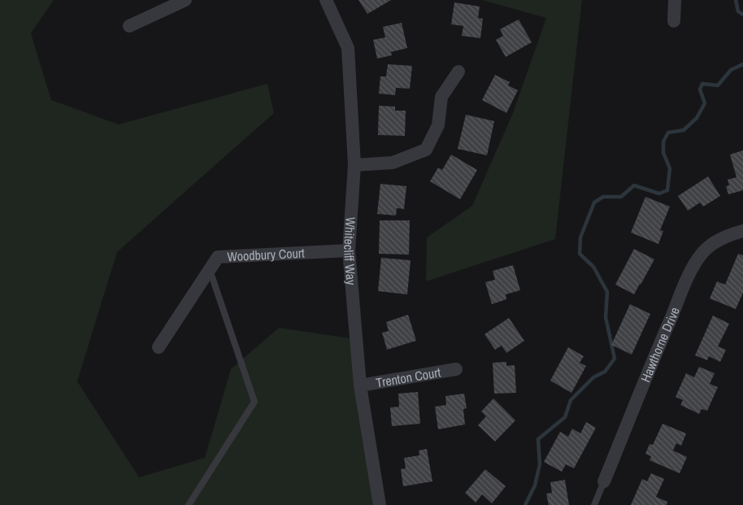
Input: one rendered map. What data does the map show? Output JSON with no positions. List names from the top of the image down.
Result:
{
  "streets": {
    "street": [
      "Whitecliff Way",
      "Woodbury Court",
      "Hawthorne Drive",
      "Trenton Court"
    ]
  },
  "crossings": [
    ["Whitecliff Way", "Woodbury Court"],
    ["Whitecliff Way", "Trenton Court"]
  ]
}
